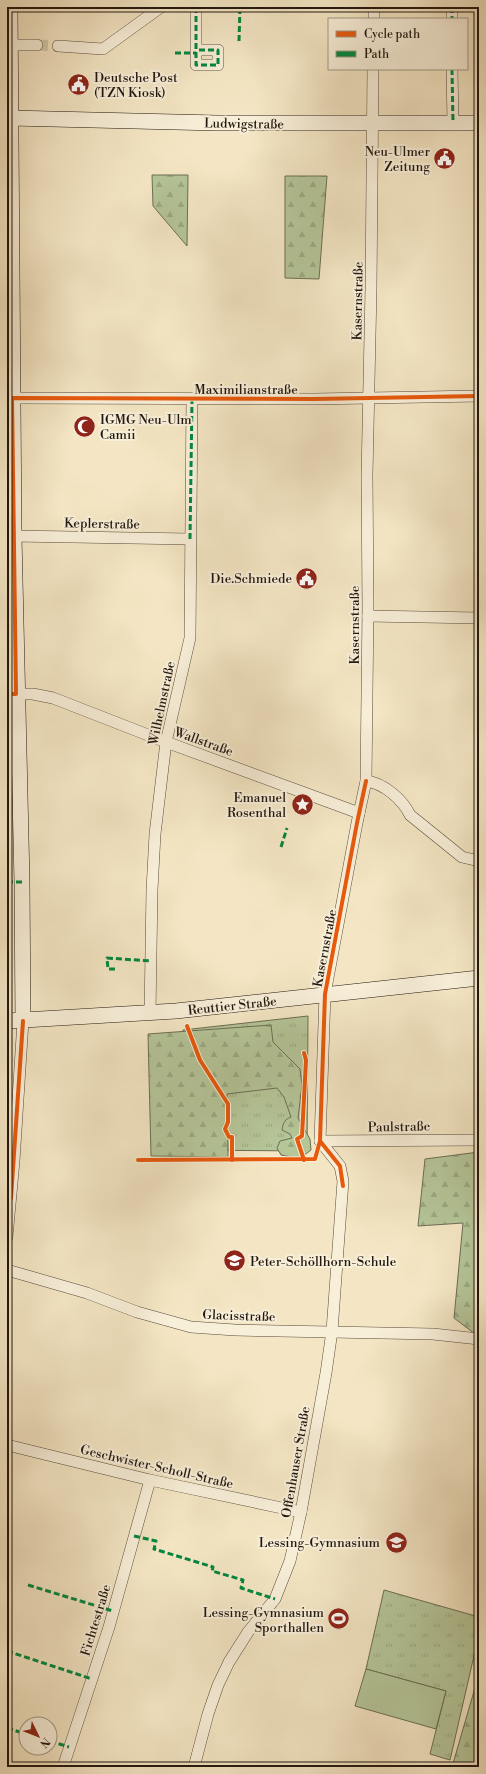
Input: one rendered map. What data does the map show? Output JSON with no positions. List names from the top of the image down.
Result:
{
  "streets": {
    "street": [
      "Ludwigstraße",
      "Kasernstraße",
      "Maximilianstraße",
      "Keplerstraße",
      "Wilhelmstraße",
      "Wallstraße",
      "Reuttier Straße",
      "Paulstraße",
      "Glacisstraße",
      "Offenhauser Straße",
      "Geschwister-Scholl-Straße",
      "Fichtestraße"
    ]
  },
  "crossings": [
    ["Ludwigstraße", "Kasernstraße"],
    ["Kasernstraße", "Maximilianstraße"],
    ["Kasernstraße", "Wallstraße"],
    ["Kasernstraße", "Reuttier Straße"],
    ["Kasernstraße", "Paulstraße"],
    ["Kasernstraße", "Offenhauser Straße"],
    ["Maximilianstraße", "Wilhelmstraße"],
    ["Keplerstraße", "Wilhelmstraße"],
    ["Wilhelmstraße", "Wallstraße"],
    ["Wilhelmstraße", "Reuttier Straße"],
    ["Paulstraße", "Offenhauser Straße"],
    ["Glacisstraße", "Offenhauser Straße"],
    ["Offenhauser Straße", "Geschwister-Scholl-Straße"],
    ["Geschwister-Scholl-Straße", "Fichtestraße"]
  ],
  "places": {
    "public building": ["Deutsche Post (TZN Kiosk)", "Neu-Ulmer Zeitung", "Die.Schmiede"],
    "mosque": ["IGMG Neu-Ulm Camii"],
    "place": ["Emanuel Rosenthal"],
    "school or university": ["Peter-Schöllhorn-Schule", "Lessing-Gymnasium"],
    "sports": ["Lessing-Gymnasium Sporthallen"]
  },
  "legend": ["Cycle path", "Path"],
  "north": "bottom right"
}
